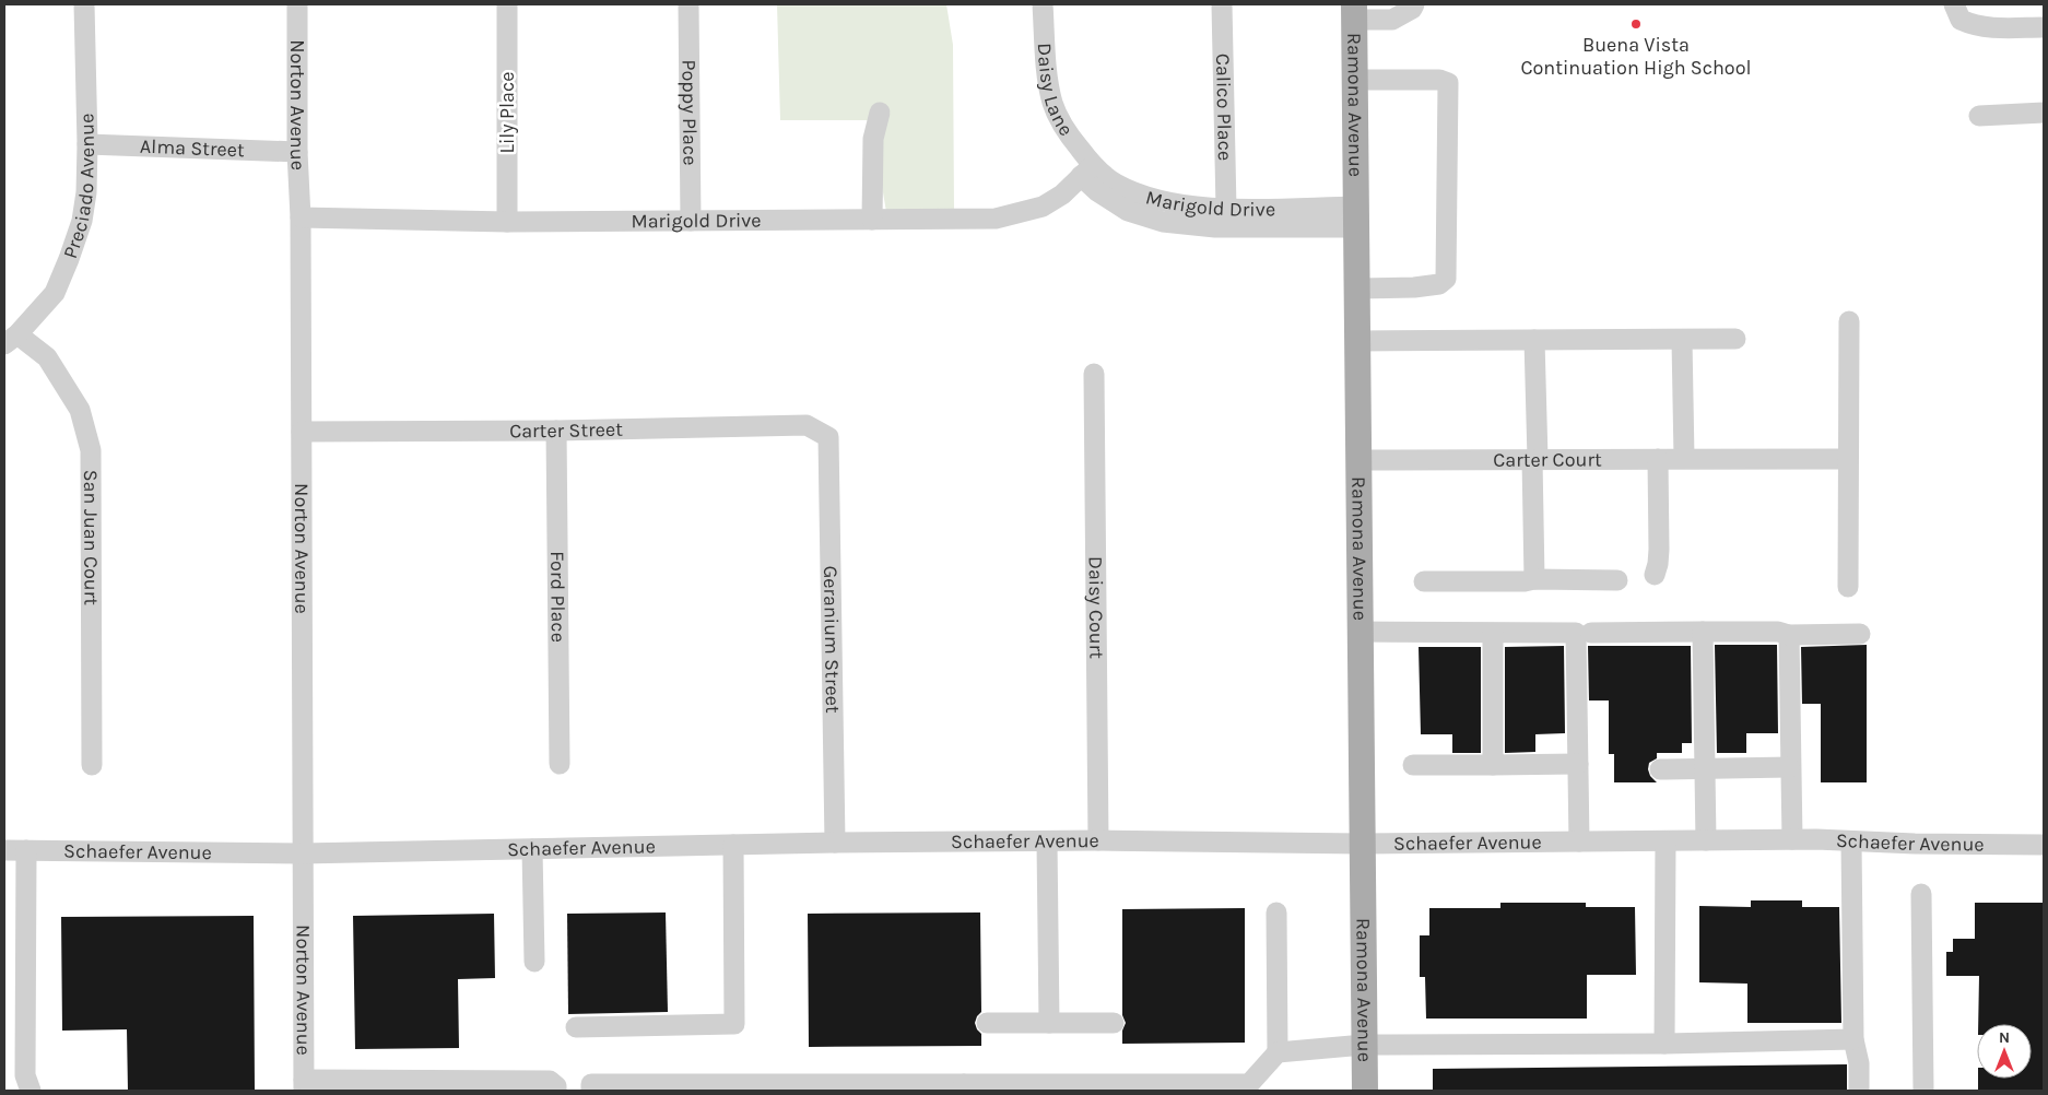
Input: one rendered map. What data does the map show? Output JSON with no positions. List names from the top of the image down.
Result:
{
  "streets": {
    "main road": ["Ramona Avenue"],
    "street": [
      "Daisy Lane",
      "Norton Avenue",
      "Calico Place",
      "Lily Place",
      "Poppy Place",
      "Alma Street",
      "Preciado Avenue",
      "Marigold Drive",
      "Carter Street",
      "Carter Court",
      "San Juan Court",
      "Ford Place",
      "Daisy Court",
      "Geranium Street",
      "Schaefer Avenue"
    ]
  },
  "crossings": [
    ["Daisy Lane", "Marigold Drive"],
    ["Norton Avenue", "Alma Street"],
    ["Norton Avenue", "Marigold Drive"],
    ["Norton Avenue", "Carter Street"],
    ["Norton Avenue", "Schaefer Avenue"],
    ["Ramona Avenue", "Marigold Drive"],
    ["Ramona Avenue", "Carter Court"],
    ["Ramona Avenue", "Schaefer Avenue"],
    ["Calico Place", "Marigold Drive"],
    ["Lily Place", "Marigold Drive"],
    ["Poppy Place", "Marigold Drive"],
    ["Alma Street", "Preciado Avenue"],
    ["Preciado Avenue", "San Juan Court"],
    ["Carter Street", "Ford Place"],
    ["Carter Street", "Geranium Street"],
    ["Daisy Court", "Schaefer Avenue"],
    ["Geranium Street", "Schaefer Avenue"]
  ],
  "places": ["Buena Vista Continuation High School"],
  "north": "top"
}
